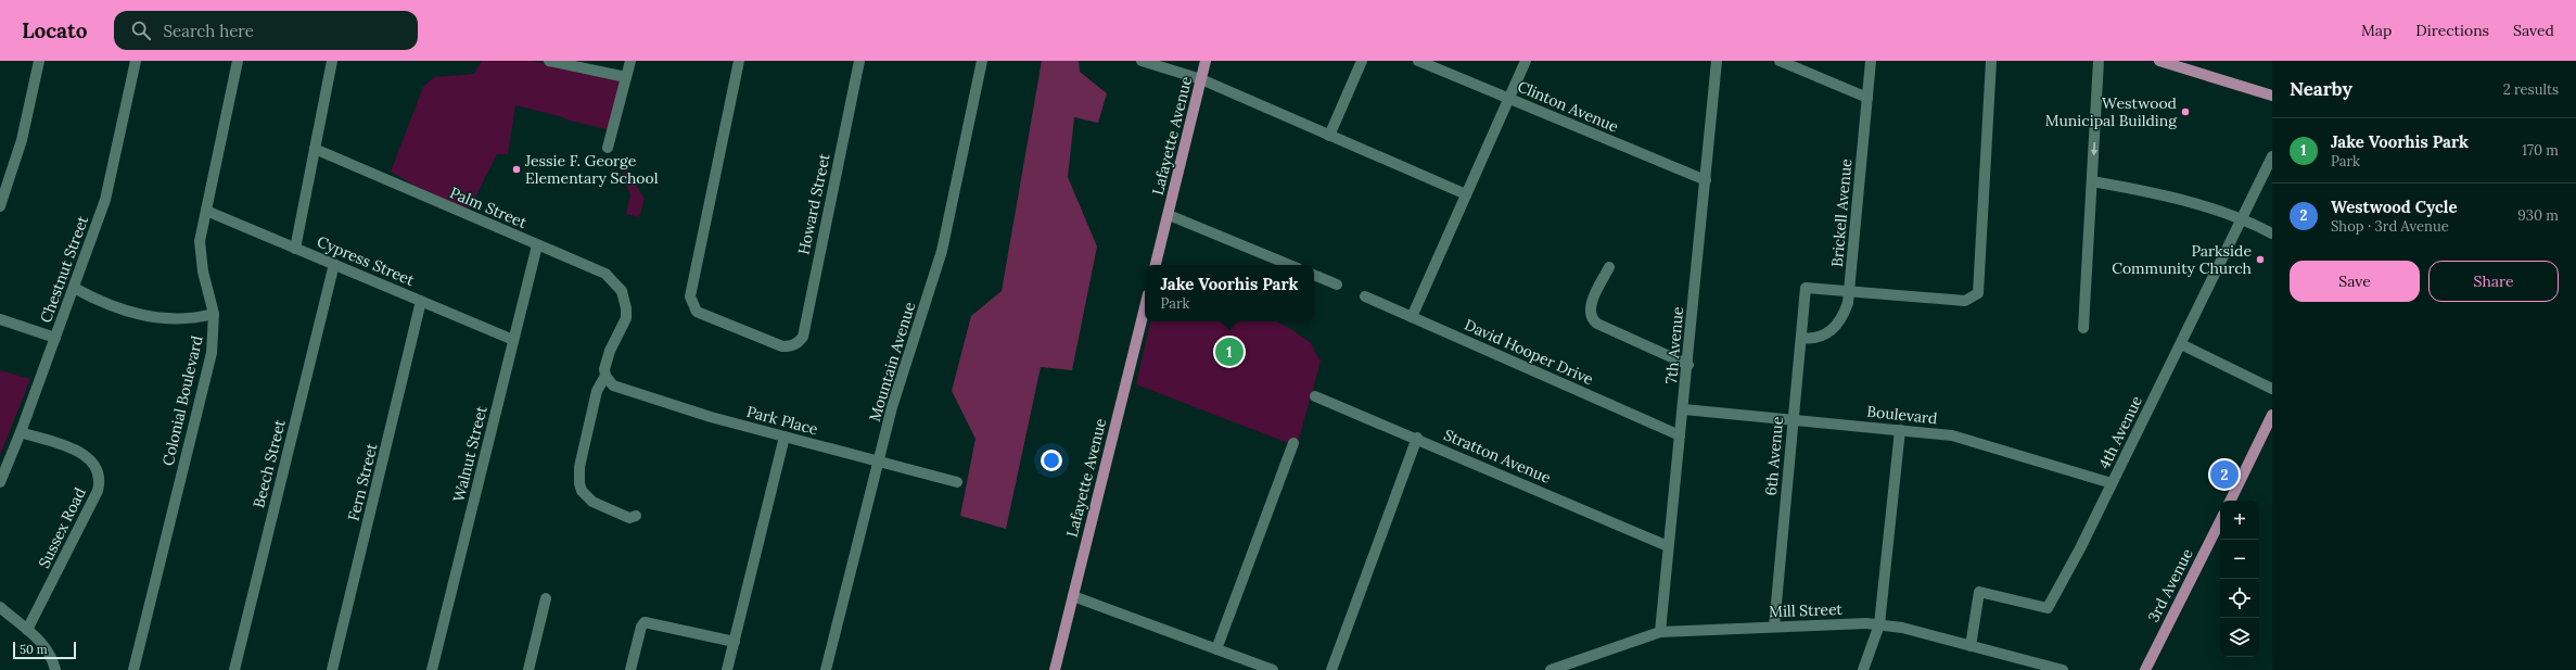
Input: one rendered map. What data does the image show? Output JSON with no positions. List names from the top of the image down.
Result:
{
  "streets": {
    "main road": ["Lafayette Avenue", "3rd Avenue"],
    "street": [
      "Clinton Avenue",
      "Howard Street",
      "Palm Street",
      "Brickell Avenue",
      "Cypress Street",
      "Chestnut Street",
      "7th Avenue",
      "David Hooper Drive",
      "Mountain Avenue",
      "Colonial Boulevard",
      "Boulevard",
      "Park Place",
      "4th Avenue",
      "Walnut Street",
      "Stratton Avenue",
      "6th Avenue",
      "Beech Street",
      "Fern Street",
      "Sussex Road",
      "Mill Street"
    ]
  },
  "crossings": [
    ["Clinton Avenue", "7th Avenue"],
    ["Palm Street", "Park Place"],
    ["Palm Street", "Walnut Street"],
    ["Brickell Avenue", "6th Avenue"],
    ["Cypress Street", "Colonial Boulevard"],
    ["Cypress Street", "Walnut Street"],
    ["Cypress Street", "Beech Street"],
    ["Cypress Street", "Fern Street"],
    ["Chestnut Street", "Sussex Road"],
    ["7th Avenue", "David Hooper Drive"],
    ["7th Avenue", "Boulevard"],
    ["7th Avenue", "Stratton Avenue"],
    ["7th Avenue", "Mill Street"],
    ["Mountain Avenue", "Park Place"],
    ["Boulevard", "4th Avenue"],
    ["Boulevard", "6th Avenue"],
    ["4th Avenue", "Mill Street"],
    ["6th Avenue", "Mill Street"]
  ],
  "places": ["Westwood Municipal Building", "Jessie F. George Elementary School", "Parkside Community Church"],
  "scale_bar": "50 m",
  "page": {
    "header": "Locato",
    "search": "Search here",
    "nav": ["Map", "Directions", "Saved"],
    "heading": ["Nearby", "2 results"],
    "list": [
      {
        "mark": "1",
        "name": "Jake Voorhis Park",
        "note": "Park",
        "value": "170 m"
      },
      {
        "mark": "2",
        "name": "Westwood Cycle",
        "note": "Shop · 3rd Avenue",
        "value": "930 m"
      }
    ],
    "buttons": ["Save", "Share"],
    "popup": ["Jake Voorhis Park", "Park"],
    "pins": ["1", "2"],
    "map_buttons": ["+", "−"],
    "scale": "50 m"
  }
}
